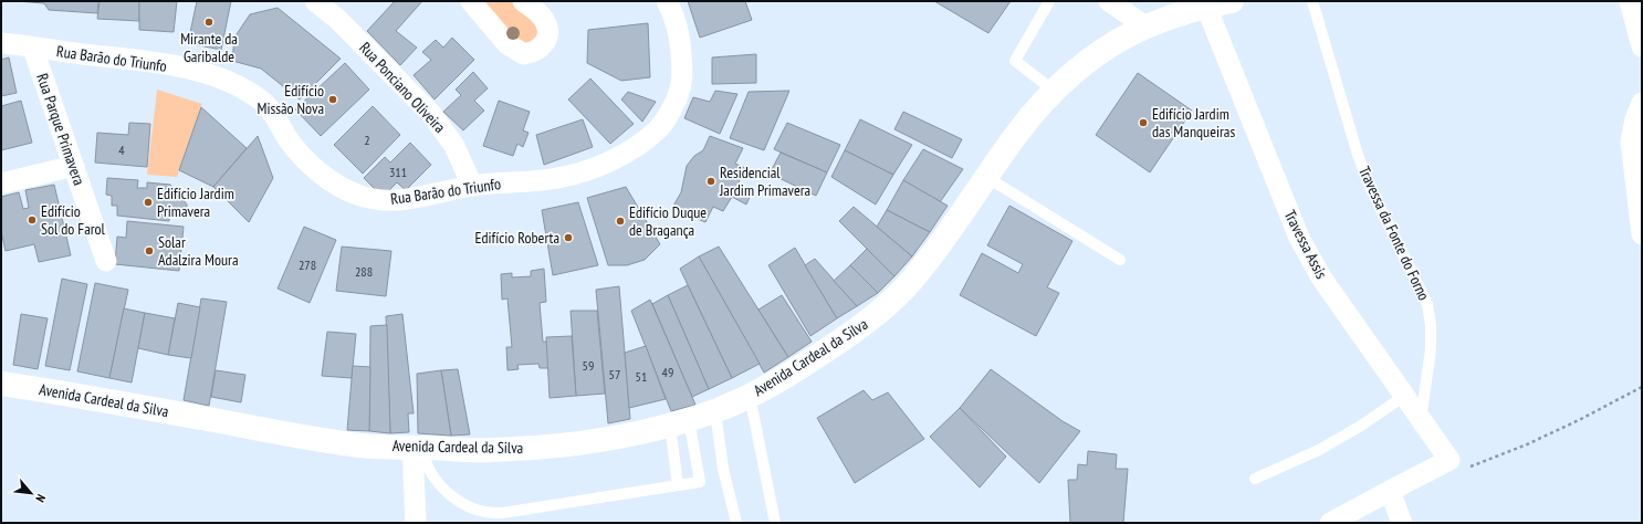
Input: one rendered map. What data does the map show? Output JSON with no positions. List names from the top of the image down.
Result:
{
  "streets": {
    "main road": ["Avenida Cardeal da Silva"],
    "street": [
      "Rua Barão do Triunfo",
      "Rua Ponciano Oliveira",
      "Rua Parque Primavera",
      "Travessa Assis"
    ],
    "lane": ["Travessa da Fonte do Forno"]
  },
  "crossings": [
    ["Rua Barão do Triunfo", "Rua Ponciano Oliveira"],
    ["Rua Barão do Triunfo", "Rua Parque Primavera"],
    ["Travessa da Fonte do Forno", "Travessa Assis"],
    ["Travessa Assis", "Avenida Cardeal da Silva"]
  ],
  "places": [
    "Mirante da Garibalde",
    "Edifício Missão Nova",
    "Edifício Jardim das Manqueiras",
    "Residencial Jardim Primavera",
    "Edifício Jardim Primavera",
    "Edifício Sol do Farol",
    "Edifício Duque de Bragança",
    "Edifício Roberta",
    "Solar Adalzira Moura"
  ],
  "house_numbers": [
    "2",
    "4",
    "311",
    "278",
    "288",
    "59",
    "49",
    "57",
    "51"
  ],
  "north": "bottom right"
}
